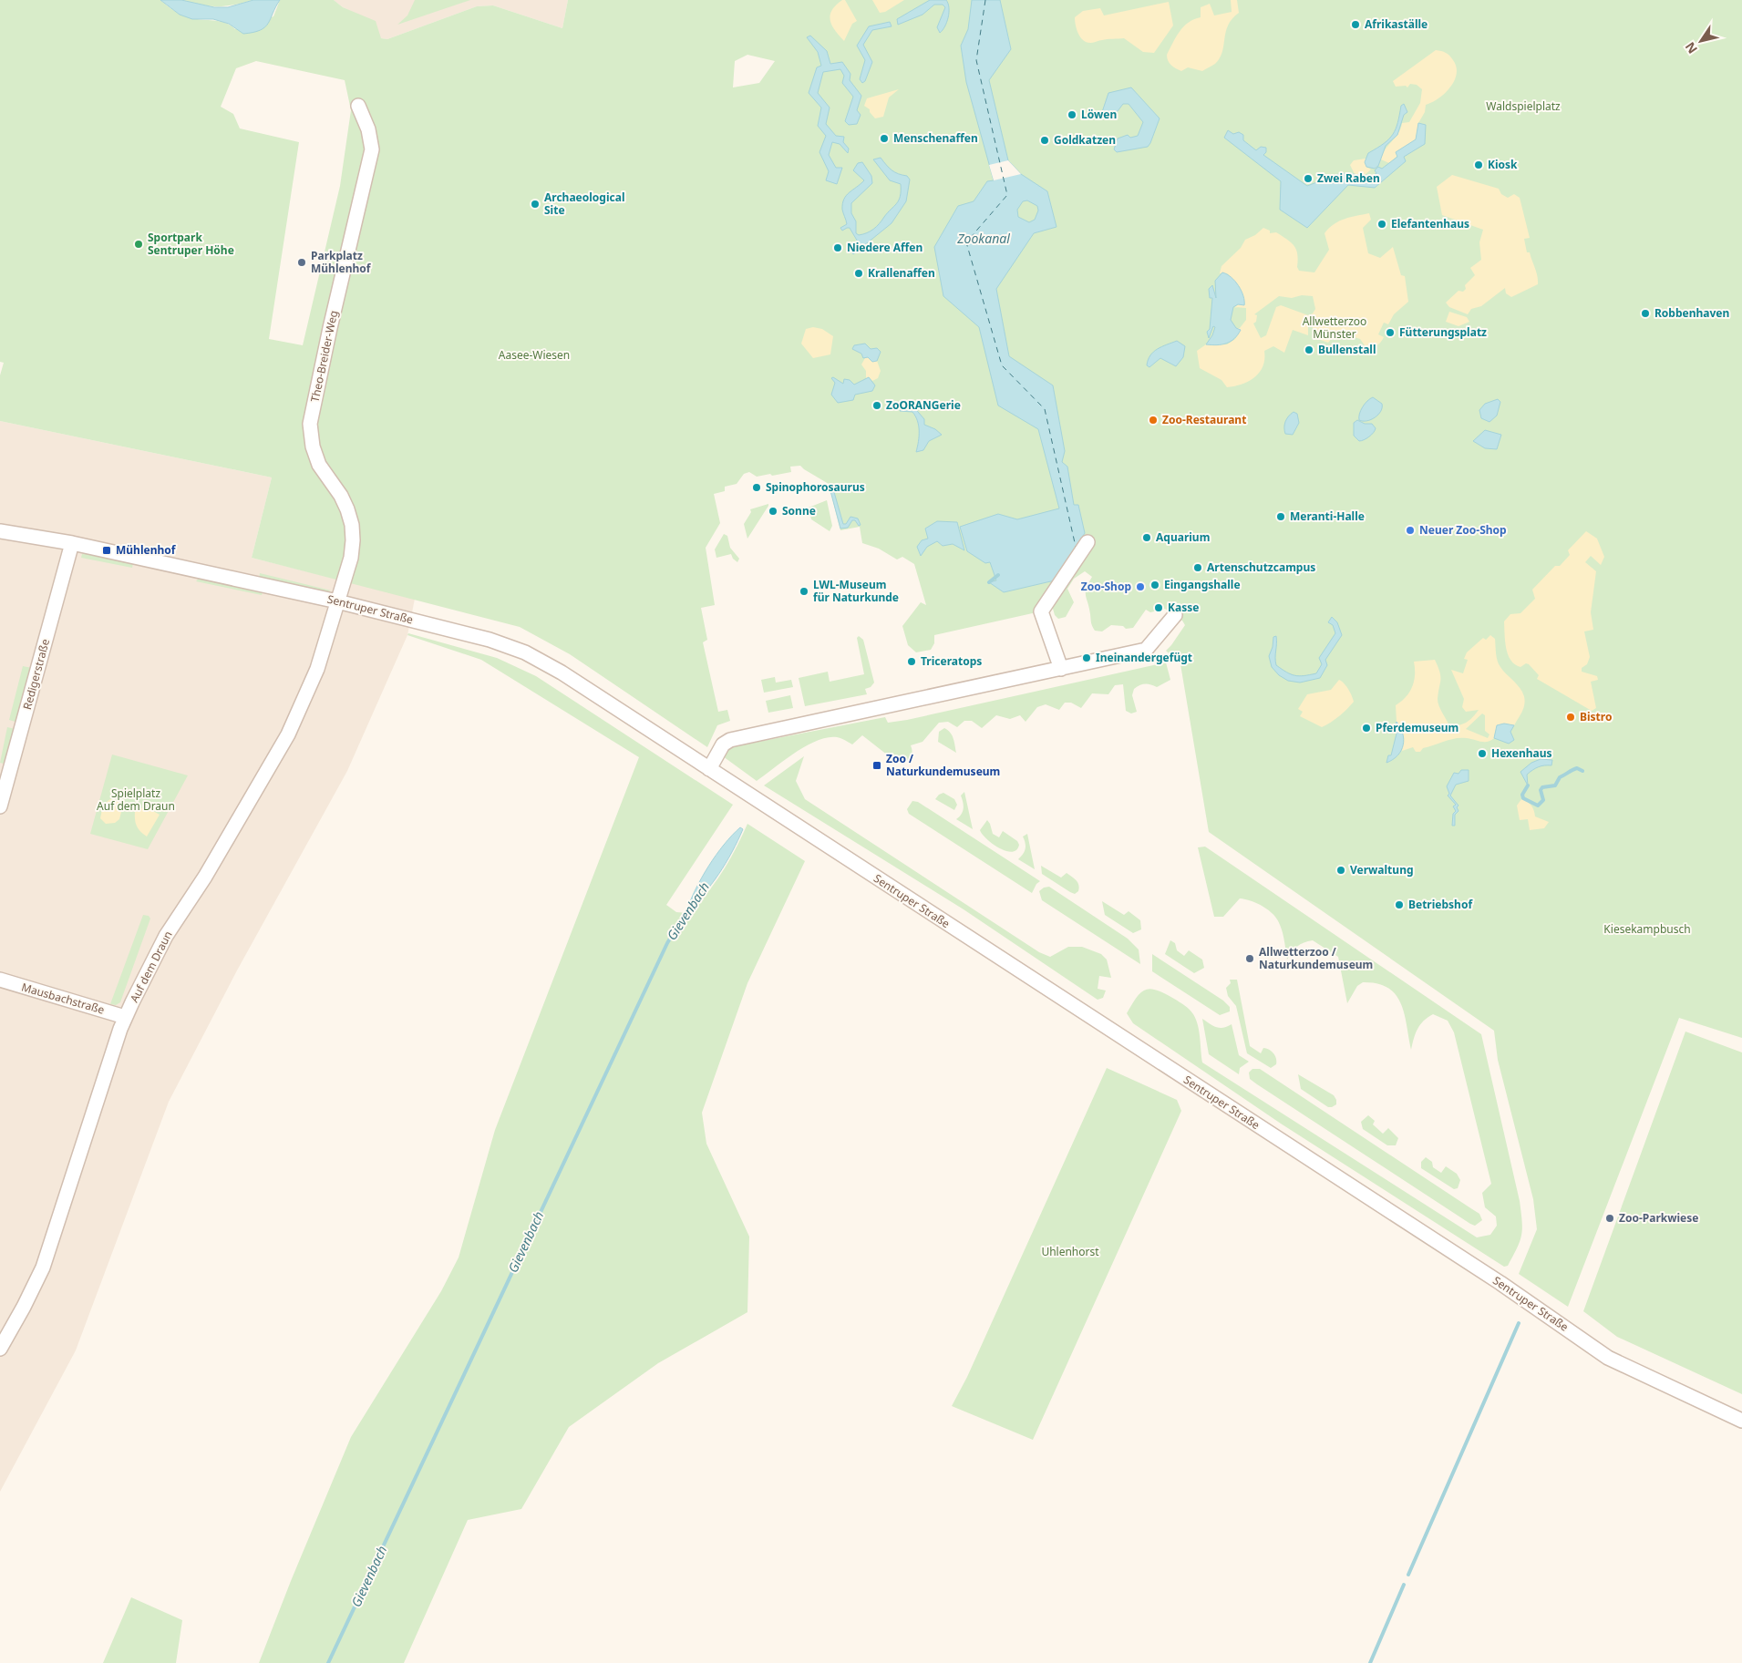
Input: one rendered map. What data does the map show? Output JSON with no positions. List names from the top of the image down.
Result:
{
  "streets": {
    "street": [
      "Theo-Breider-Weg",
      "Sentruper Straße",
      "Redigerstraße",
      "Auf dem Draun",
      "Mausbachstraße"
    ]
  },
  "crossings": [
    ["Theo-Breider-Weg", "Sentruper Straße"],
    ["Theo-Breider-Weg", "Auf dem Draun"],
    ["Sentruper Straße", "Redigerstraße"],
    ["Sentruper Straße", "Auf dem Draun"],
    ["Auf dem Draun", "Mausbachstraße"]
  ],
  "water": ["Zookanal", "Gievenbach"],
  "parks": [
    "Waldspielplatz",
    "Allwetterzoo Münster",
    "Aasee-Wiesen",
    "Spielplatz Auf dem Draun",
    "Kiesekampbusch",
    "Uhlenhorst"
  ],
  "places": {
    "other": [
      "Afrikaställe",
      "Löwen",
      "Menschenaffen",
      "Goldkatzen",
      "Kiosk",
      "Zwei Raben",
      "Archaeological Site",
      "Elefantenhaus",
      "Sportpark Sentruper Höhe",
      "Niedere Affen",
      "Parkplatz Mühlenhof",
      "Krallenaffen",
      "Robbenhaven",
      "Fütterungsplatz",
      "Bullenstall",
      "ZoORANGerie",
      "Zoo-Restaurant",
      "Spinophorosaurus",
      "Sonne",
      "Meranti-Halle",
      "Neuer Zoo-Shop",
      "Aquarium",
      "Artenschutzcampus",
      "Eingangshalle",
      "Zoo-Shop",
      "LWL-Museum für Naturkunde",
      "Kasse",
      "Ineinandergefügt",
      "Triceratops",
      "Bistro",
      "Pferdemuseum",
      "Hexenhaus",
      "Verwaltung",
      "Betriebshof",
      "Allwetterzoo / Naturkundemuseum",
      "Zoo-Parkwiese"
    ],
    "transit": ["Mühlenhof", "Zoo / Naturkundemuseum"]
  },
  "north": "bottom left"
}
